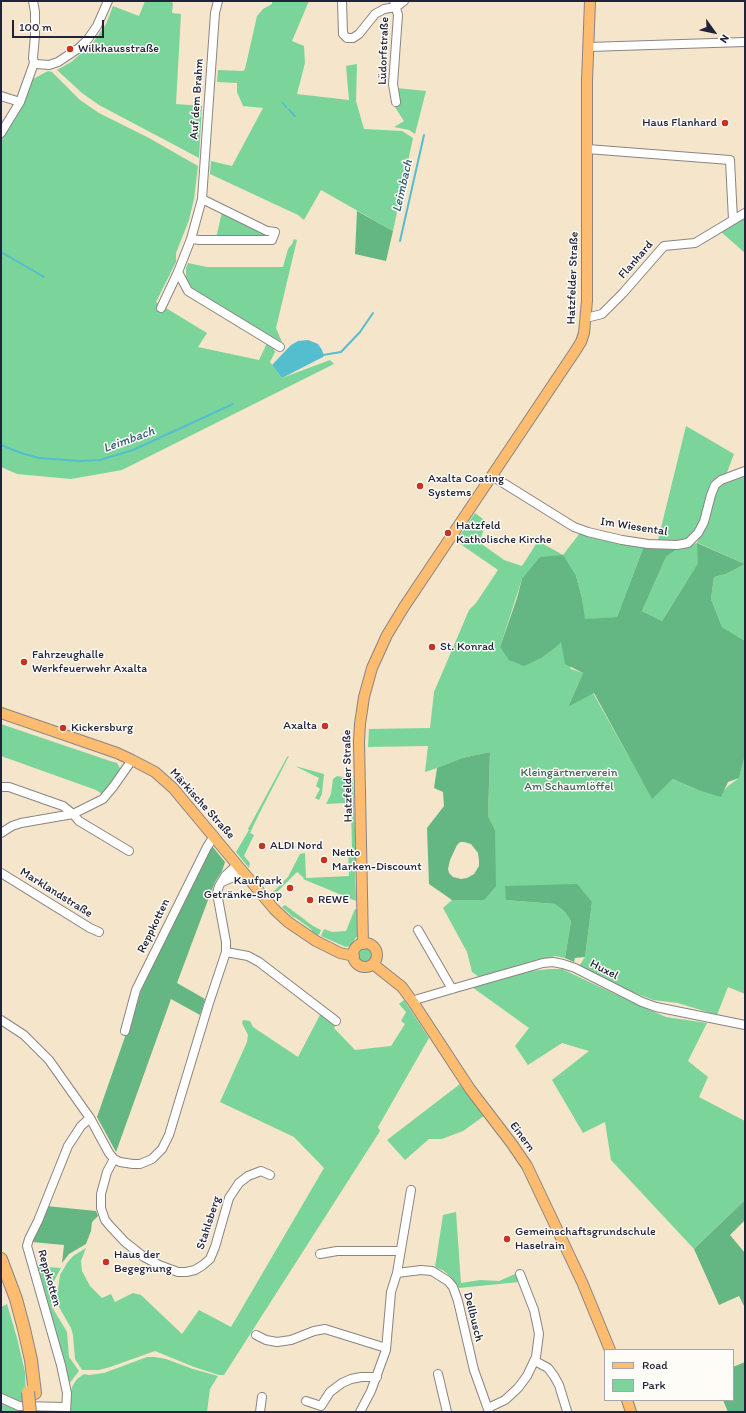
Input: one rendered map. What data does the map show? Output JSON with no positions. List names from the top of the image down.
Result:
{
  "streets": {
    "main road": ["Hatzfelder Straße", "Märkische Straße", "Einern"],
    "street": [
      "Lüdorfstraße",
      "Auf dem Brahm",
      "Flanhard",
      "Im Wiesental",
      "Marklandstraße",
      "Reppkotten",
      "Huxel",
      "Stahlsberg",
      "Dellbusch"
    ]
  },
  "crossings": [
    ["Flanhard", "Hatzfelder Straße"],
    ["Hatzfelder Straße", "Im Wiesental"],
    ["Hatzfelder Straße", "Märkische Straße"],
    ["Hatzfelder Straße", "Einern"],
    ["Märkische Straße", "Reppkotten"],
    ["Märkische Straße", "Einern"],
    ["Huxel", "Einern"]
  ],
  "water": ["Leimbach"],
  "parks": ["Kleingärtnerverein Am Schaumlöffel"],
  "places": [
    "Wilkhausstraße",
    "Haus Flanhard",
    "Axalta Coating Systems",
    "Hatzfeld Katholische Kirche",
    "St. Konrad",
    "Fahrzeughalle Werkfeuerwehr Axalta",
    "Axalta",
    "Kickersburg",
    "ALDI Nord",
    "Netto Marken-Discount",
    "Kaufpark Getränke-Shop",
    "REWE",
    "Gemeinschaftsgrundschule Haselrain",
    "Haus der Begegnung"
  ],
  "legend": ["Road", "Park"],
  "scale_bar": "100 m",
  "north": "bottom right"
}
